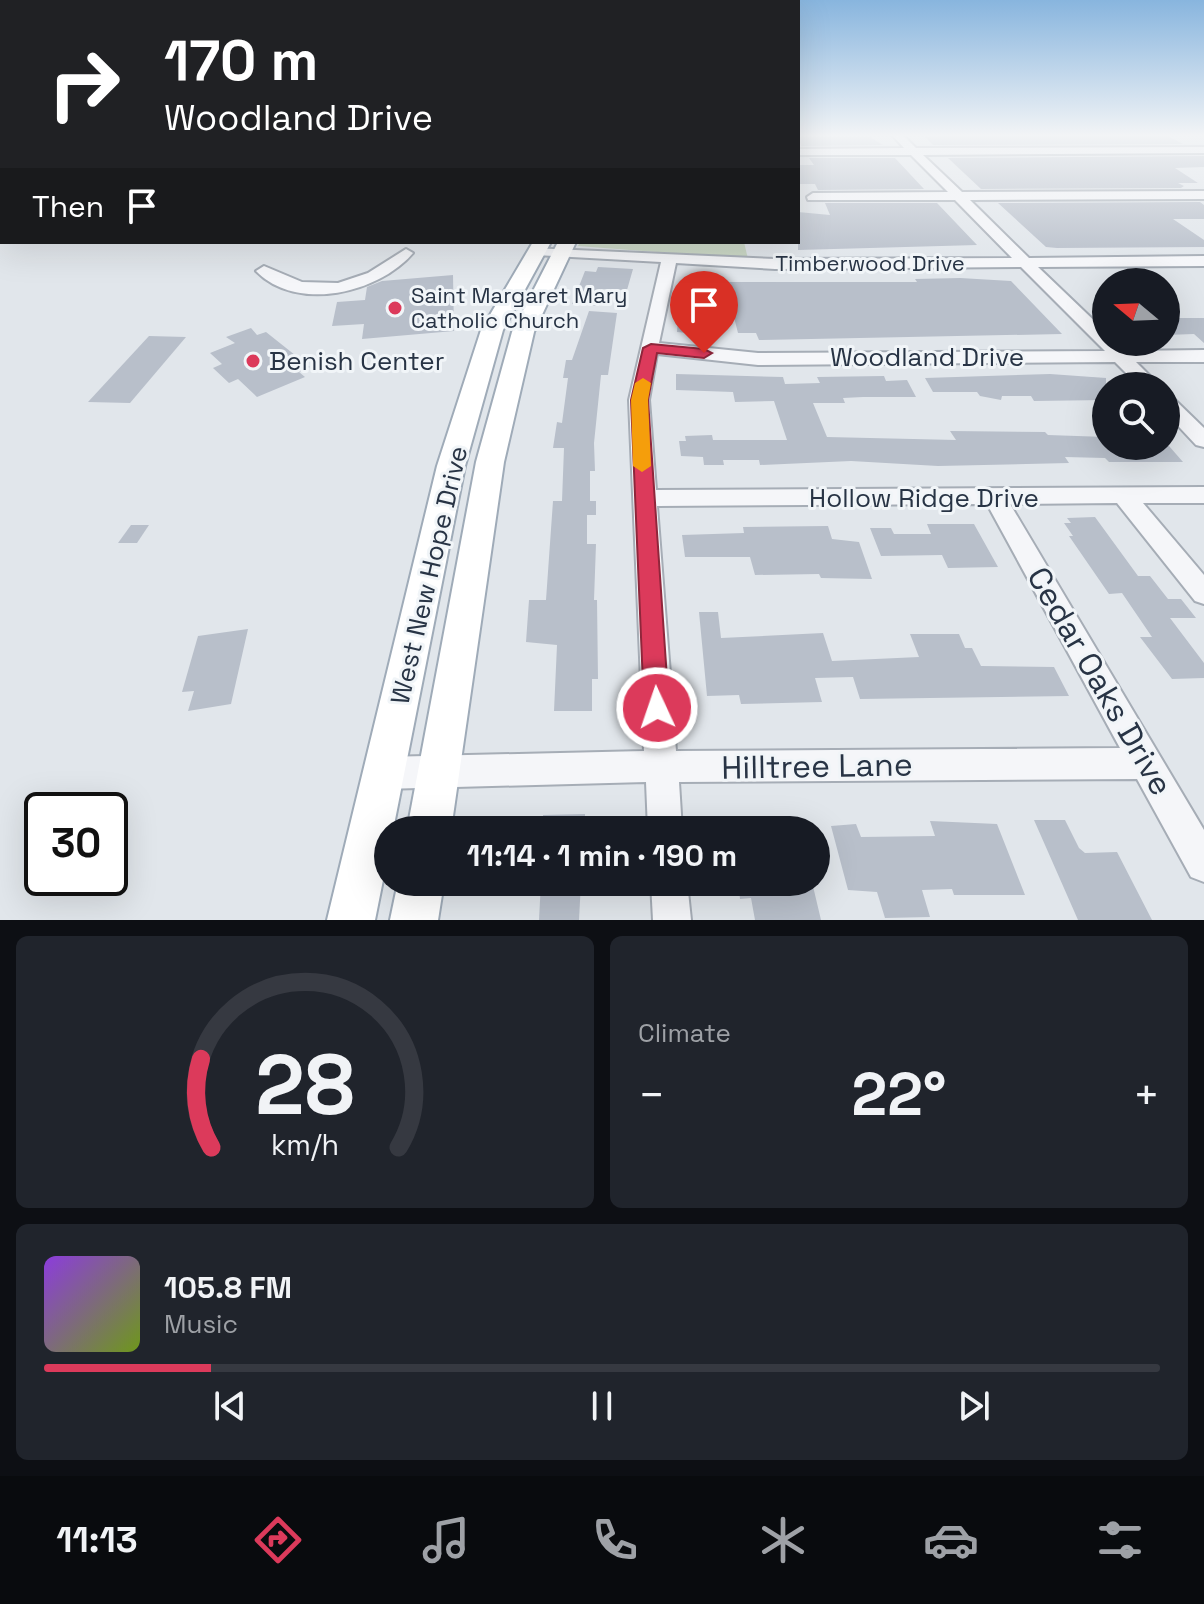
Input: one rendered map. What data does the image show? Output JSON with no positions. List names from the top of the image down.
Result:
{
  "streets": {
    "main road": ["West New Hope Drive"],
    "street": [
      "Timberwood Drive",
      "Woodland Drive",
      "Hollow Ridge Drive",
      "Cedar Oaks Drive",
      "Hilltree Lane"
    ]
  },
  "crossings": [
    ["Timberwood Drive", "West New Hope Drive"],
    ["Hollow Ridge Drive", "Cedar Oaks Drive"],
    ["West New Hope Drive", "Hilltree Lane"],
    ["Cedar Oaks Drive", "Hilltree Lane"]
  ],
  "places": ["Saint Margaret Mary Catholic Church", "Benish Center"],
  "north": "left",
  "page": {
    "turn": ["170 m", "Woodland Drive"],
    "then": "Then",
    "limit": "30",
    "trip": "11:14 · 1 min · 190 m",
    "tile": "Climate",
    "heat": ["−", "22°", "+"],
    "song": ["105.8 FM", "Music"],
    "tabs": "11:13",
    "gauge": ["28", "km/h"]
  }
}
